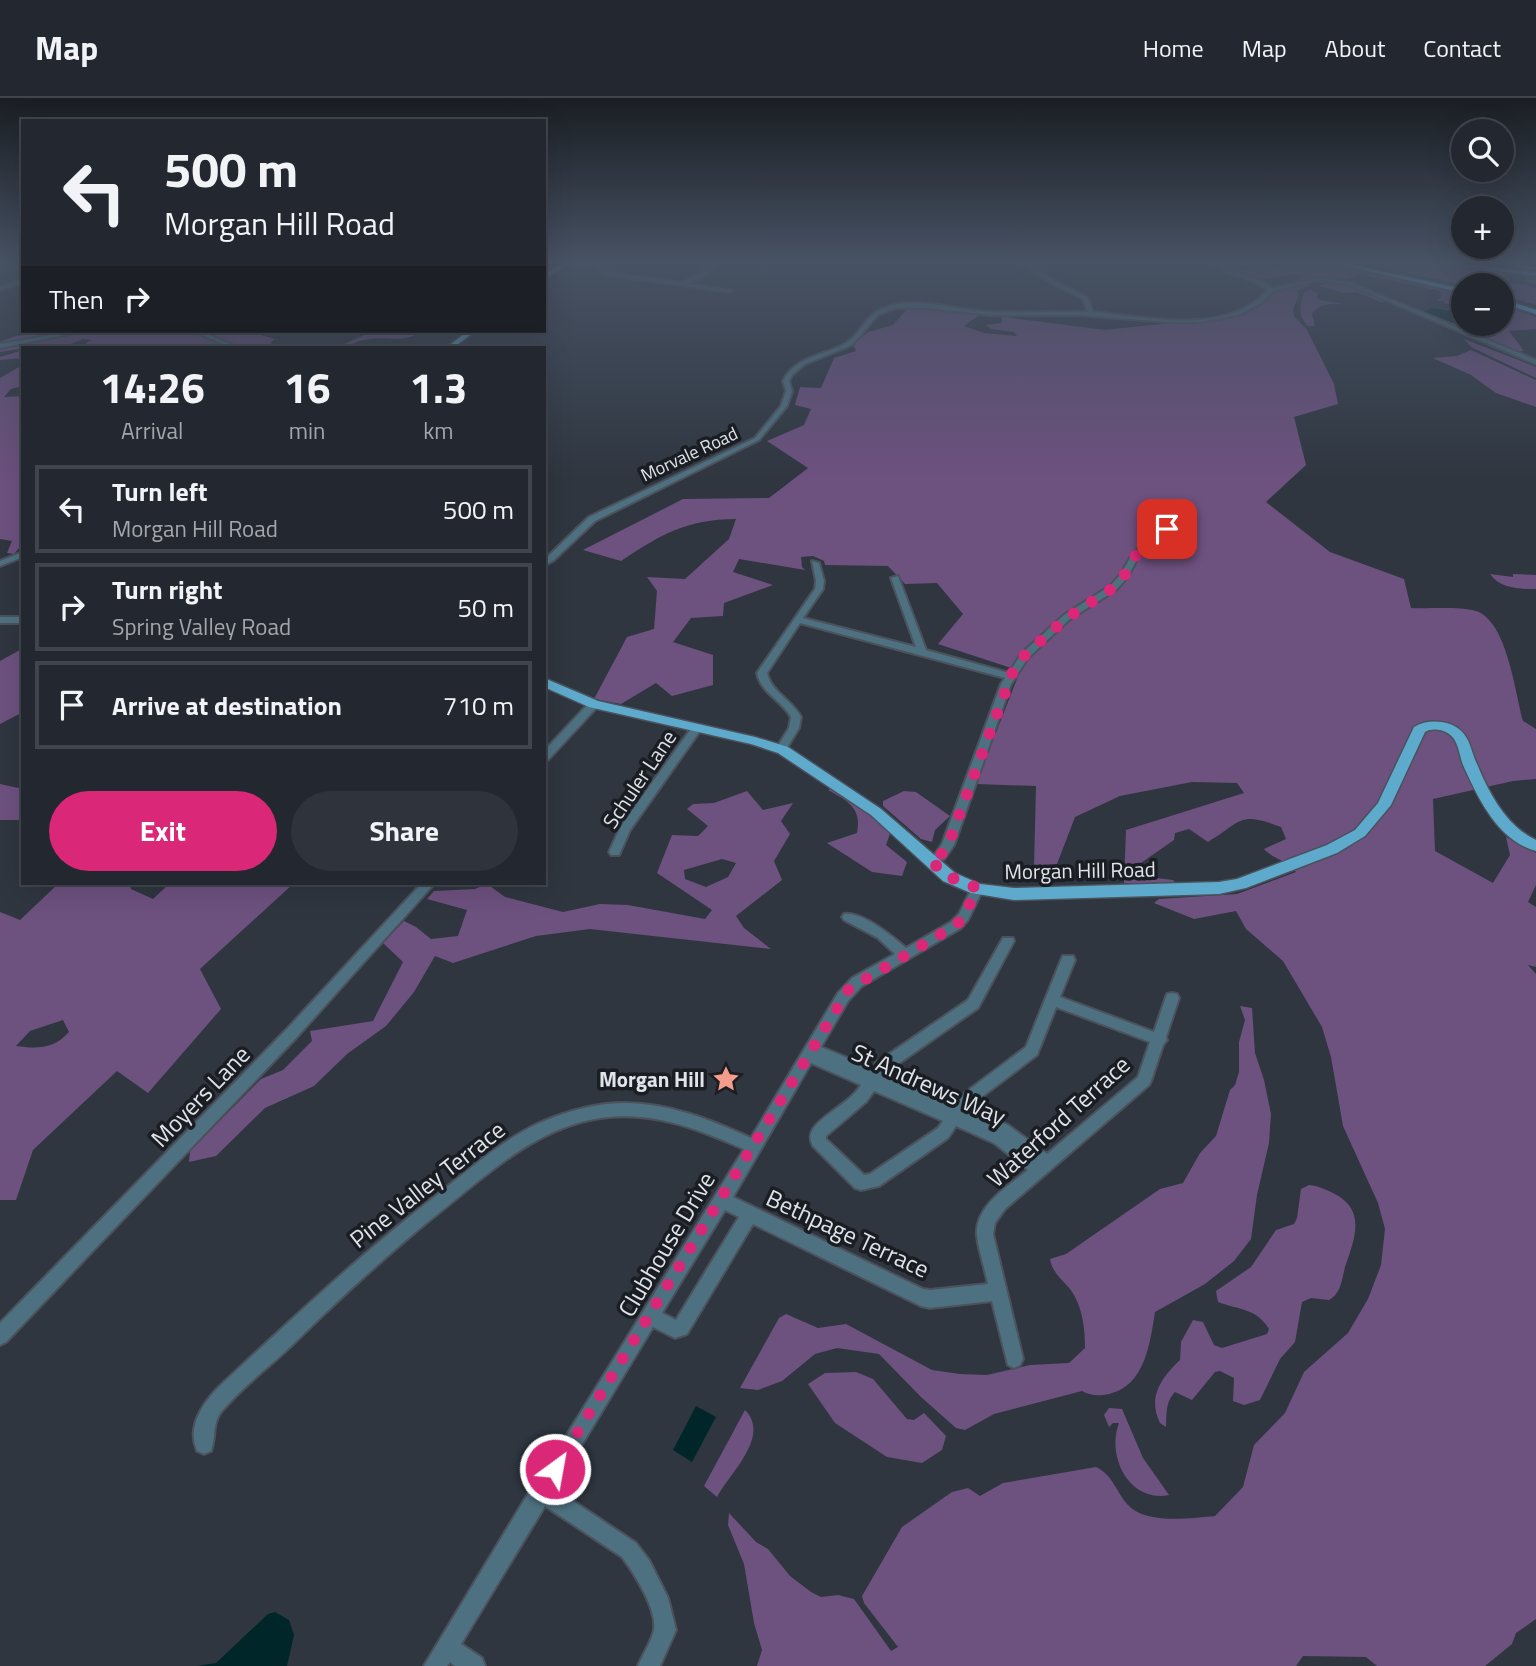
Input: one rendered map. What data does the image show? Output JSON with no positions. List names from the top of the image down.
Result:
{
  "streets": {
    "main road": ["Morgan Hill Road"],
    "street": [
      "Morvale Road",
      "Schuler Lane",
      "St Andrews Way",
      "Moyers Lane",
      "Waterford Terrace",
      "Pine Valley Terrace",
      "Bethpage Terrace",
      "Clubhouse Drive"
    ]
  },
  "crossings": [
    ["Schuler Lane", "Morgan Hill Road"],
    ["Morgan Hill Road", "Clubhouse Drive"],
    ["St Andrews Way", "Waterford Terrace"],
    ["St Andrews Way", "Clubhouse Drive"],
    ["Waterford Terrace", "Bethpage Terrace"],
    ["Pine Valley Terrace", "Clubhouse Drive"],
    ["Bethpage Terrace", "Clubhouse Drive"]
  ],
  "places": {
    "place": ["Morgan Hill"]
  },
  "page": {
    "header": "Map",
    "nav": [
      "Home",
      "Map",
      "About",
      "Contact"
    ],
    "map_buttons": ["+", "−"],
    "turn": ["500 m", "Morgan Hill Road"],
    "then": "Then",
    "eta": [
      "14:26",
      "Arrival",
      "16",
      "min",
      "1.3",
      "km"
    ],
    "list": [
      {
        "name": "Turn left",
        "note": "Morgan Hill Road",
        "value": "500 m"
      },
      {
        "name": "Turn right",
        "note": "Spring Valley Road",
        "value": "50 m"
      },
      {
        "name": "Arrive at destination",
        "value": "710 m"
      }
    ],
    "buttons": ["Exit", "Share"]
  }
}
